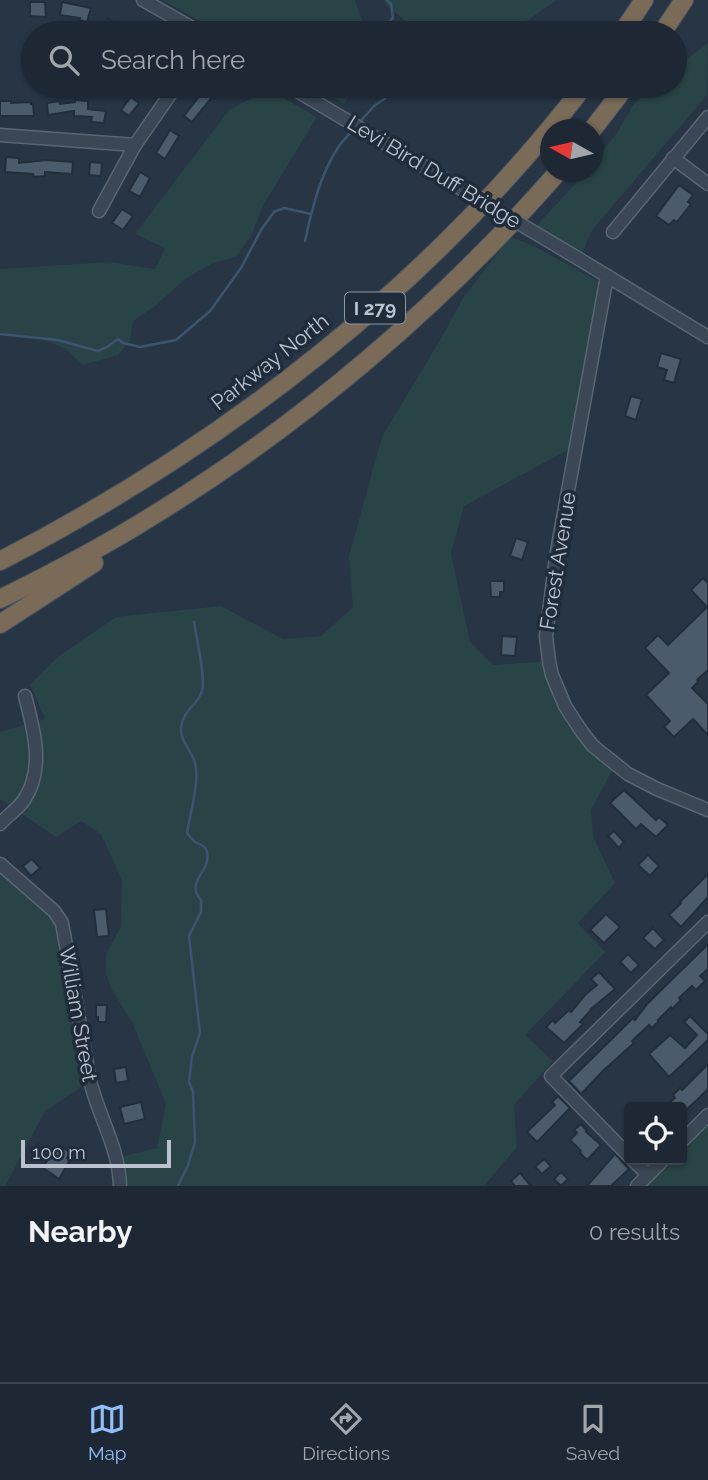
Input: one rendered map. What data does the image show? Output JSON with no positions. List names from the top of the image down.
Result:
{
  "streets": {
    "highway": ["I 279", "Parkway North"],
    "street": ["Levi Bird Duff Bridge", "Forest Avenue", "William Street"]
  },
  "crossings": [
    ["Levi Bird Duff Bridge", "Forest Avenue"]
  ],
  "scale_bar": "100 m",
  "north": "left",
  "page": {
    "search": "Search here",
    "scale": "100 m",
    "heading": ["Nearby", "0 results"],
    "nav": ["Map", "Directions", "Saved"]
  }
}
